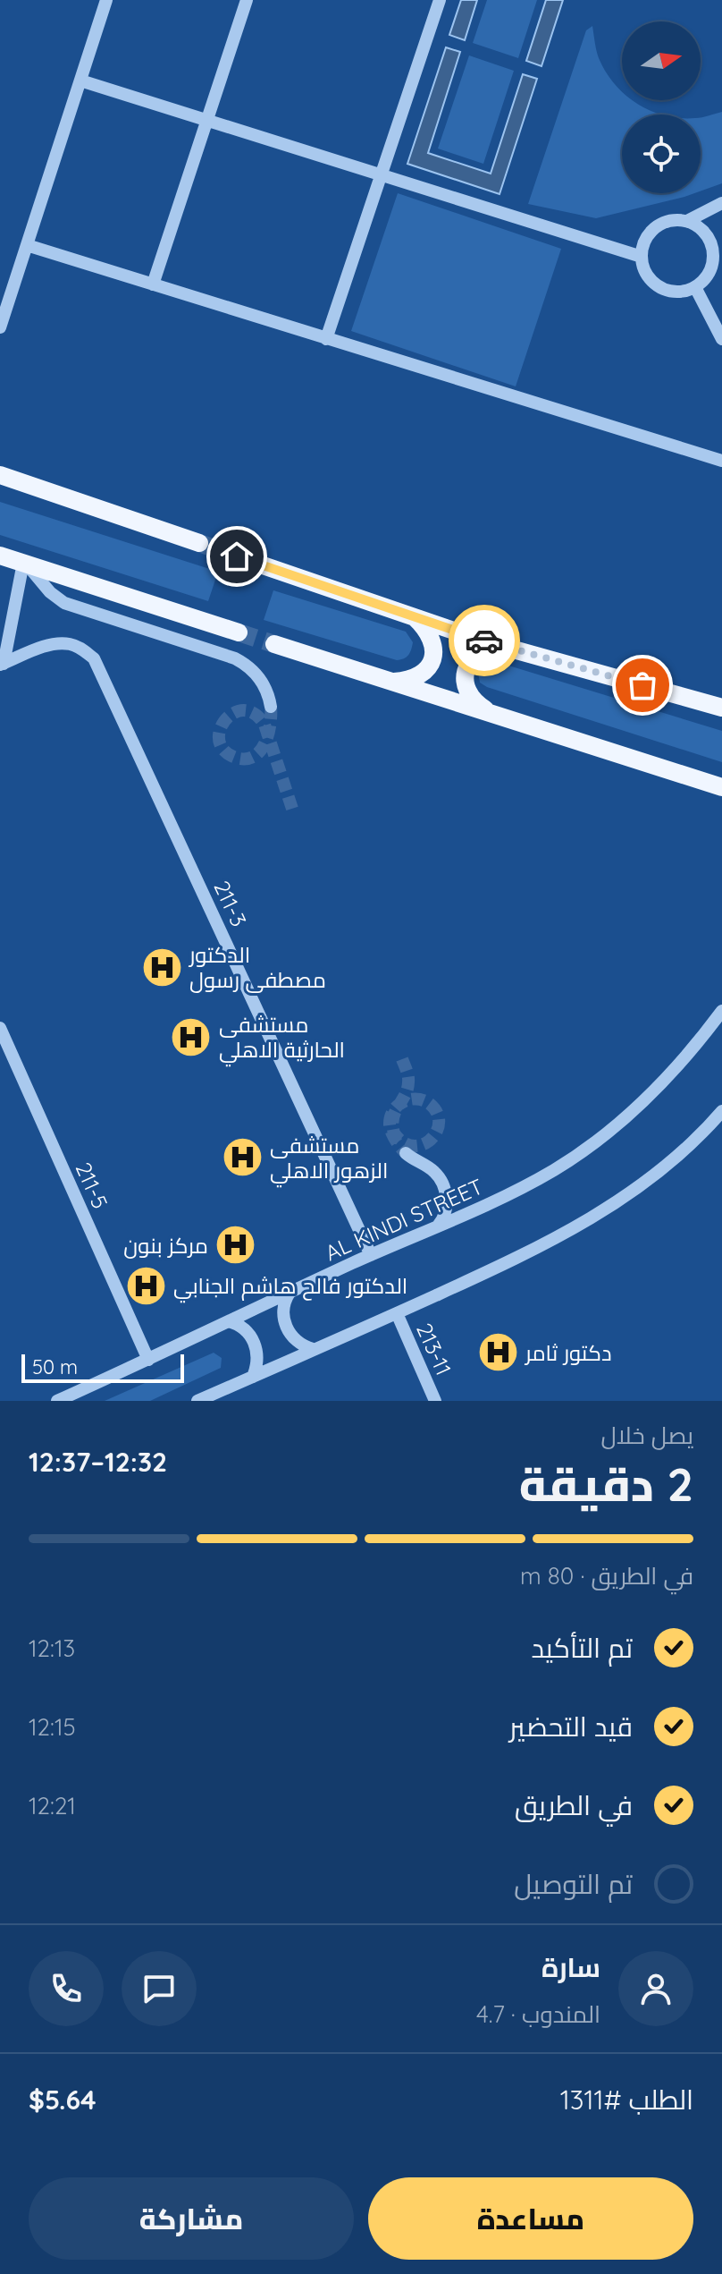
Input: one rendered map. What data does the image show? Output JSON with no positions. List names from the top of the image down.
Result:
{
  "streets": {
    "street": [
      "211-3",
      "211-5",
      "AL KINDI STREET",
      "213-11"
    ]
  },
  "crossings": [
    ["211-3", "AL KINDI STREET"],
    ["211-5", "AL KINDI STREET"]
  ],
  "places": {
    "hospital": [
      "الدكتور مصطفى رسول",
      "مستشفى الحارثية الاهلي",
      "مستشفى الزهور الاهلي",
      "مركز بنون",
      "الدكتور فالح هاشم الجنابي",
      "دكتور ثامر"
    ]
  },
  "scale_bar": "50 m",
  "north": "right",
  "page": {
    "scale": "50 m",
    "heading": ["2 دقيقة", "يصل خلال", "12:32–12:37"],
    "panel": [
      "سارة",
      "المندوب · 4.7",
      "الطلب #1311",
      "$5.64"
    ],
    "bar": "في الطريق · 80 m",
    "list": [
      ["تم التأكيد", "12:13"],
      ["قيد التحضير", "12:15"],
      ["في الطريق", "12:21"],
      "تم التوصيل"
    ],
    "buttons": ["مساعدة", "مشاركة"]
  }
}
